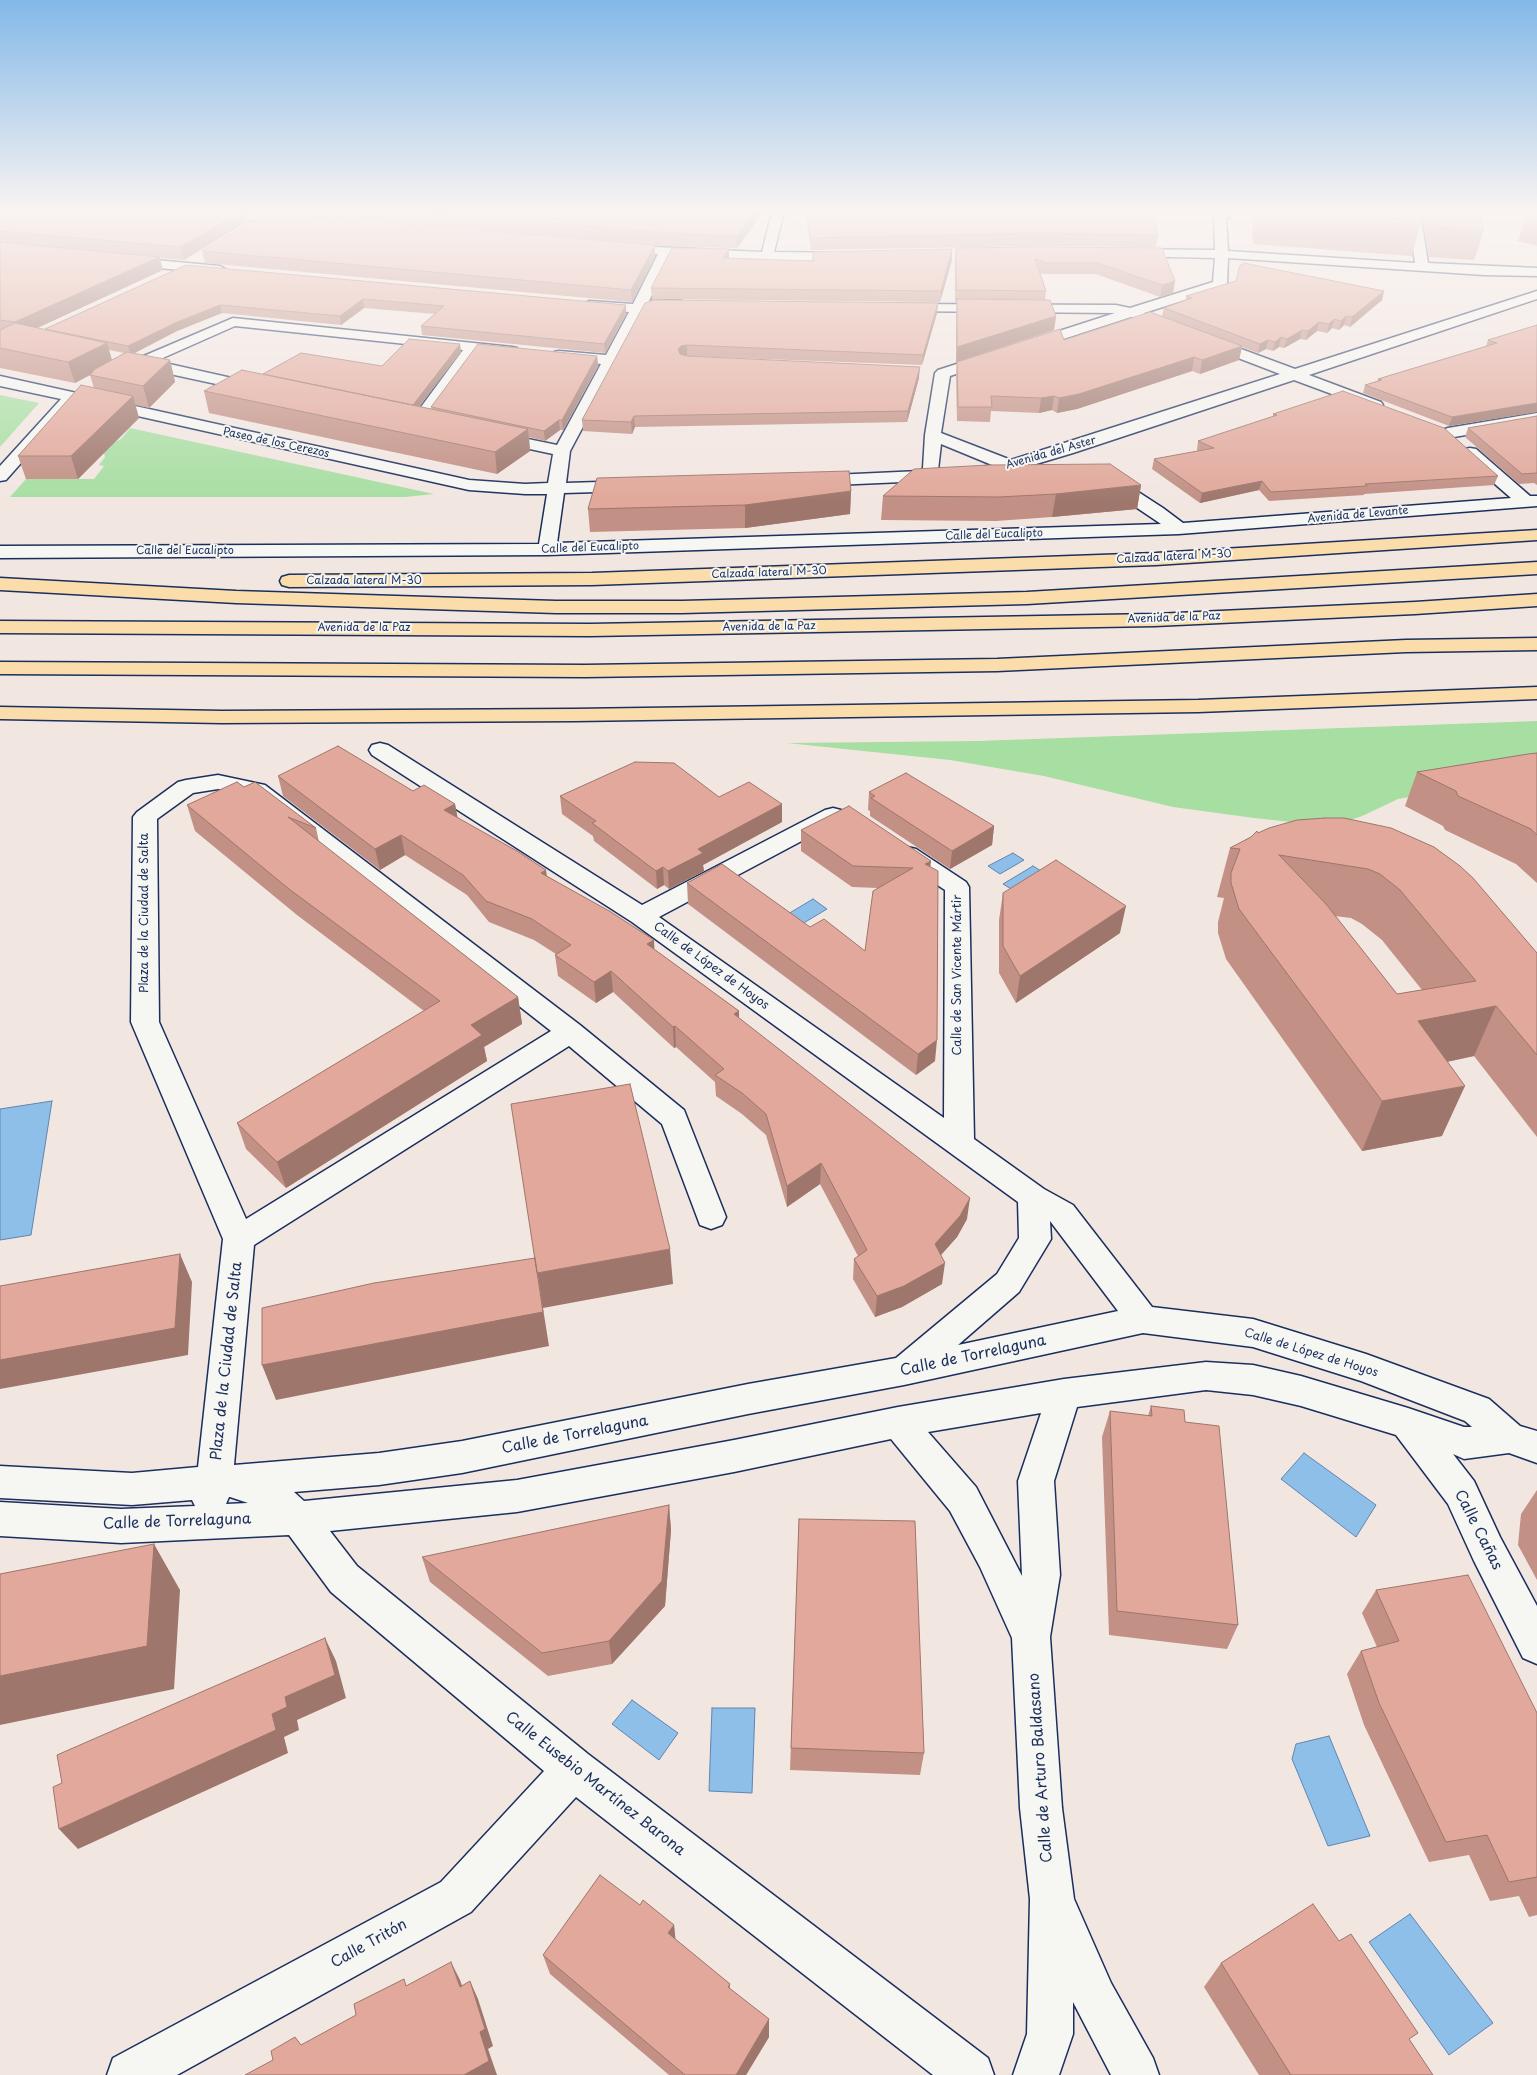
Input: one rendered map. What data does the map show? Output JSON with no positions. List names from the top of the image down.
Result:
{
  "streets": {
    "highway": ["Calzada lateral M-30", "Avenida de la Paz"],
    "street": [
      "Paseo de los Cerezos",
      "Avenida del Aster",
      "Avenida de Levante",
      "Calle del Eucalipto",
      "Plaza de la Ciudad de Salta",
      "Calle de López de Hoyos",
      "Calle de San Vicente Mártir",
      "Calle de Torrelaguna",
      "Calle Cañas",
      "Calle de Arturo Baldasano",
      "Calle Eusebio Martínez Barona",
      "Calle Tritón"
    ]
  },
  "crossings": [
    ["Avenida de Levante", "Calle del Eucalipto"],
    ["Plaza de la Ciudad de Salta", "Calle de Torrelaguna"],
    ["Plaza de la Ciudad de Salta", "Calle Eusebio Martínez Barona"],
    ["Calle de López de Hoyos", "Calle de San Vicente Mártir"],
    ["Calle de López de Hoyos", "Calle de Torrelaguna"],
    ["Calle de López de Hoyos", "Calle Cañas"],
    ["Calle de López de Hoyos", "Calle de Arturo Baldasano"],
    ["Calle de Torrelaguna", "Calle de Arturo Baldasano"],
    ["Calle de Torrelaguna", "Calle Eusebio Martínez Barona"],
    ["Calle Eusebio Martínez Barona", "Calle Tritón"]
  ]
}
